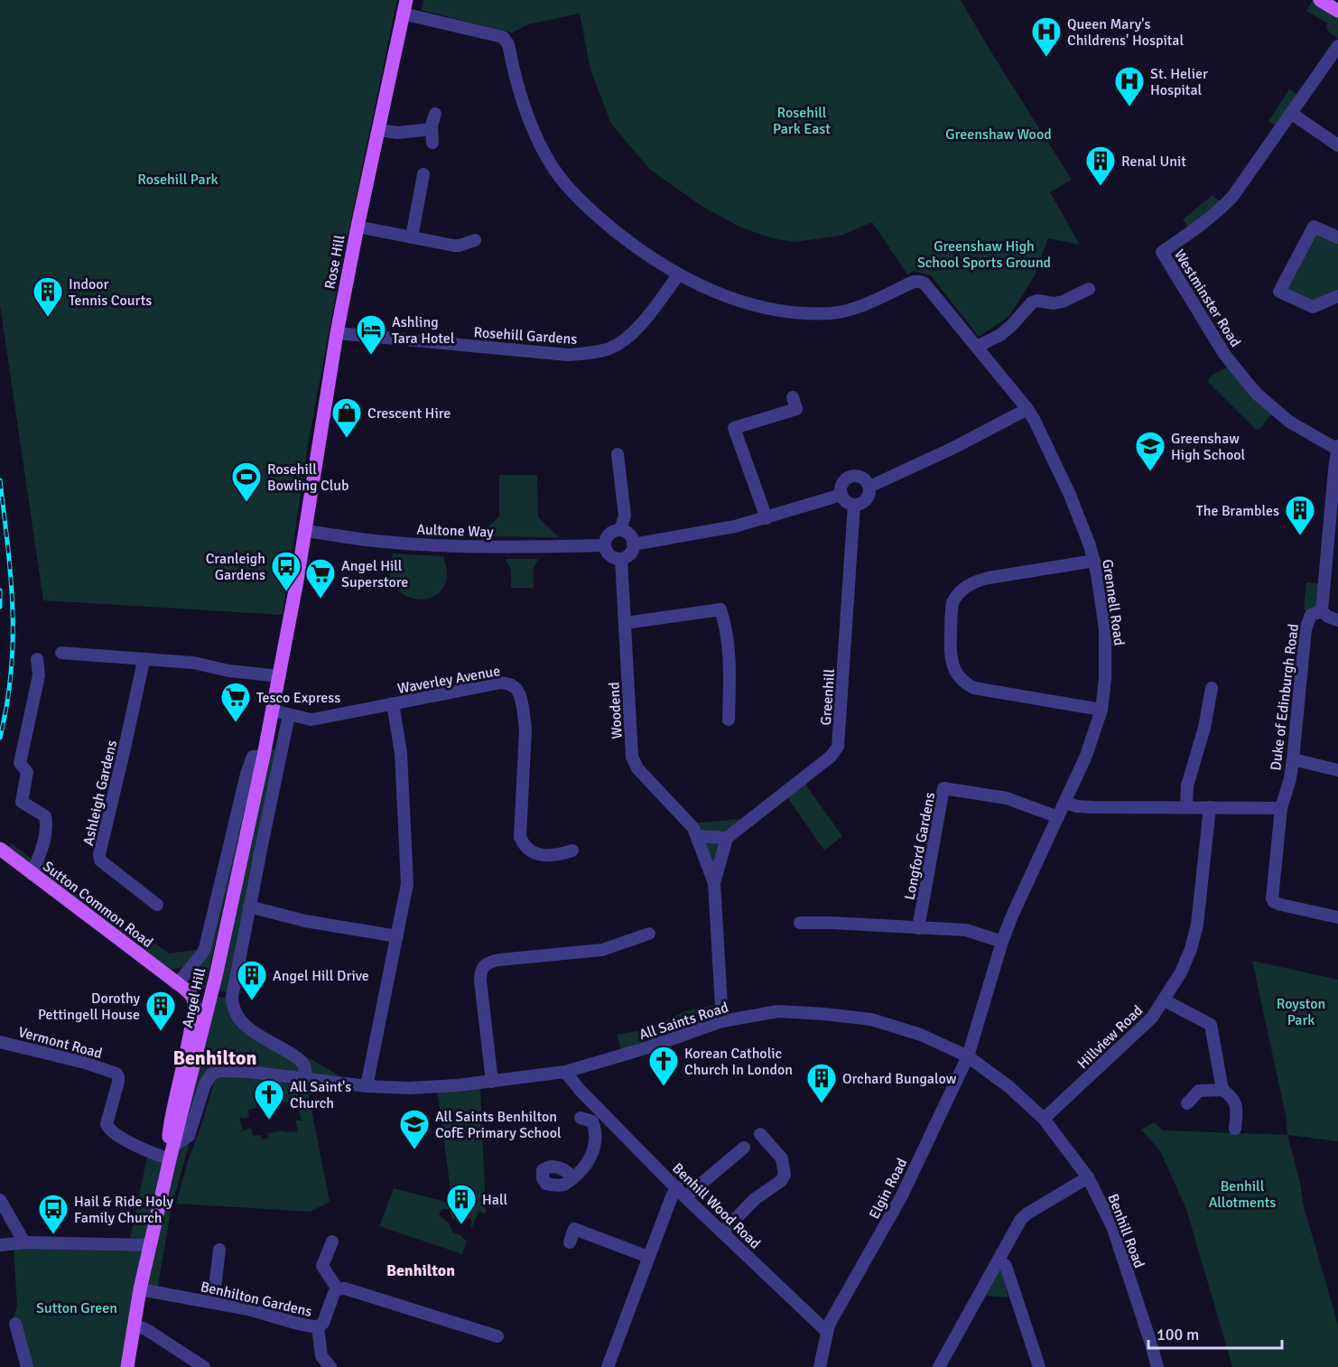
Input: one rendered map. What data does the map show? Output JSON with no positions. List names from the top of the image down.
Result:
{
  "streets": {
    "main road": ["Rose Hill", "Sutton Common Road", "Angel Hill"],
    "street": [
      "Westminster Road",
      "Rosehill Gardens",
      "Aultone Way",
      "Grennell Road",
      "Waverley Avenue",
      "Greenhill",
      "Duke of Edinburgh Road",
      "Woodend",
      "Ashleigh Gardens",
      "Longford Gardens",
      "All Saints Road",
      "Hillview Road",
      "Vermont Road",
      "Elgin Road",
      "Benhill Wood Road",
      "Benhill Road",
      "Benhilton Gardens"
    ]
  },
  "crossings": [
    ["Rose Hill", "Rosehill Gardens"],
    ["Rose Hill", "Aultone Way"],
    ["Rose Hill", "Angel Hill"],
    ["Rosehill Gardens", "Grennell Road"],
    ["Aultone Way", "Woodend"],
    ["Aultone Way", "Angel Hill"],
    ["Grennell Road", "Longford Gardens"],
    ["Grennell Road", "All Saints Road"],
    ["Grennell Road", "Elgin Road"],
    ["Waverley Avenue", "Angel Hill"],
    ["Greenhill", "Woodend"],
    ["Woodend", "All Saints Road"],
    ["Sutton Common Road", "Angel Hill"],
    ["Angel Hill", "All Saints Road"],
    ["Angel Hill", "Vermont Road"],
    ["All Saints Road", "Hillview Road"],
    ["All Saints Road", "Vermont Road"],
    ["All Saints Road", "Elgin Road"],
    ["All Saints Road", "Benhill Wood Road"],
    ["All Saints Road", "Benhill Road"],
    ["Hillview Road", "Benhill Road"],
    ["Elgin Road", "Benhill Wood Road"]
  ],
  "districts": ["Benhilton", "Benhilton"],
  "parks": [
    "Rosehill Park East",
    "Greenshaw Wood",
    "Rosehill Park",
    "Greenshaw High School Sports Ground",
    "Royston Park",
    "Benhill Allotments",
    "Sutton Green"
  ],
  "places": {
    "hospital": ["Queen Mary's Childrens' Hospital", "St. Helier Hospital"],
    "building": [
      "Renal Unit",
      "Indoor Tennis Courts",
      "The Brambles",
      "Angel Hill Drive",
      "Dorothy Pettingell House",
      "Orchard Bungalow",
      "Hall"
    ],
    "hotel": ["Ashling Tara Hotel"],
    "shop": ["Crescent Hire"],
    "school or university": ["Greenshaw High School", "All Saints Benhilton CofE Primary School"],
    "sports": ["Rosehill Bowling Club"],
    "bus stop": ["Cranleigh Gardens", "Hail & Ride Holy Family Church"],
    "supermarket": ["Angel Hill Superstore", "Tesco Express"],
    "church": ["Korean Catholic Church In London", "All Saint's Church"]
  },
  "scale_bar": "100 m"
}
